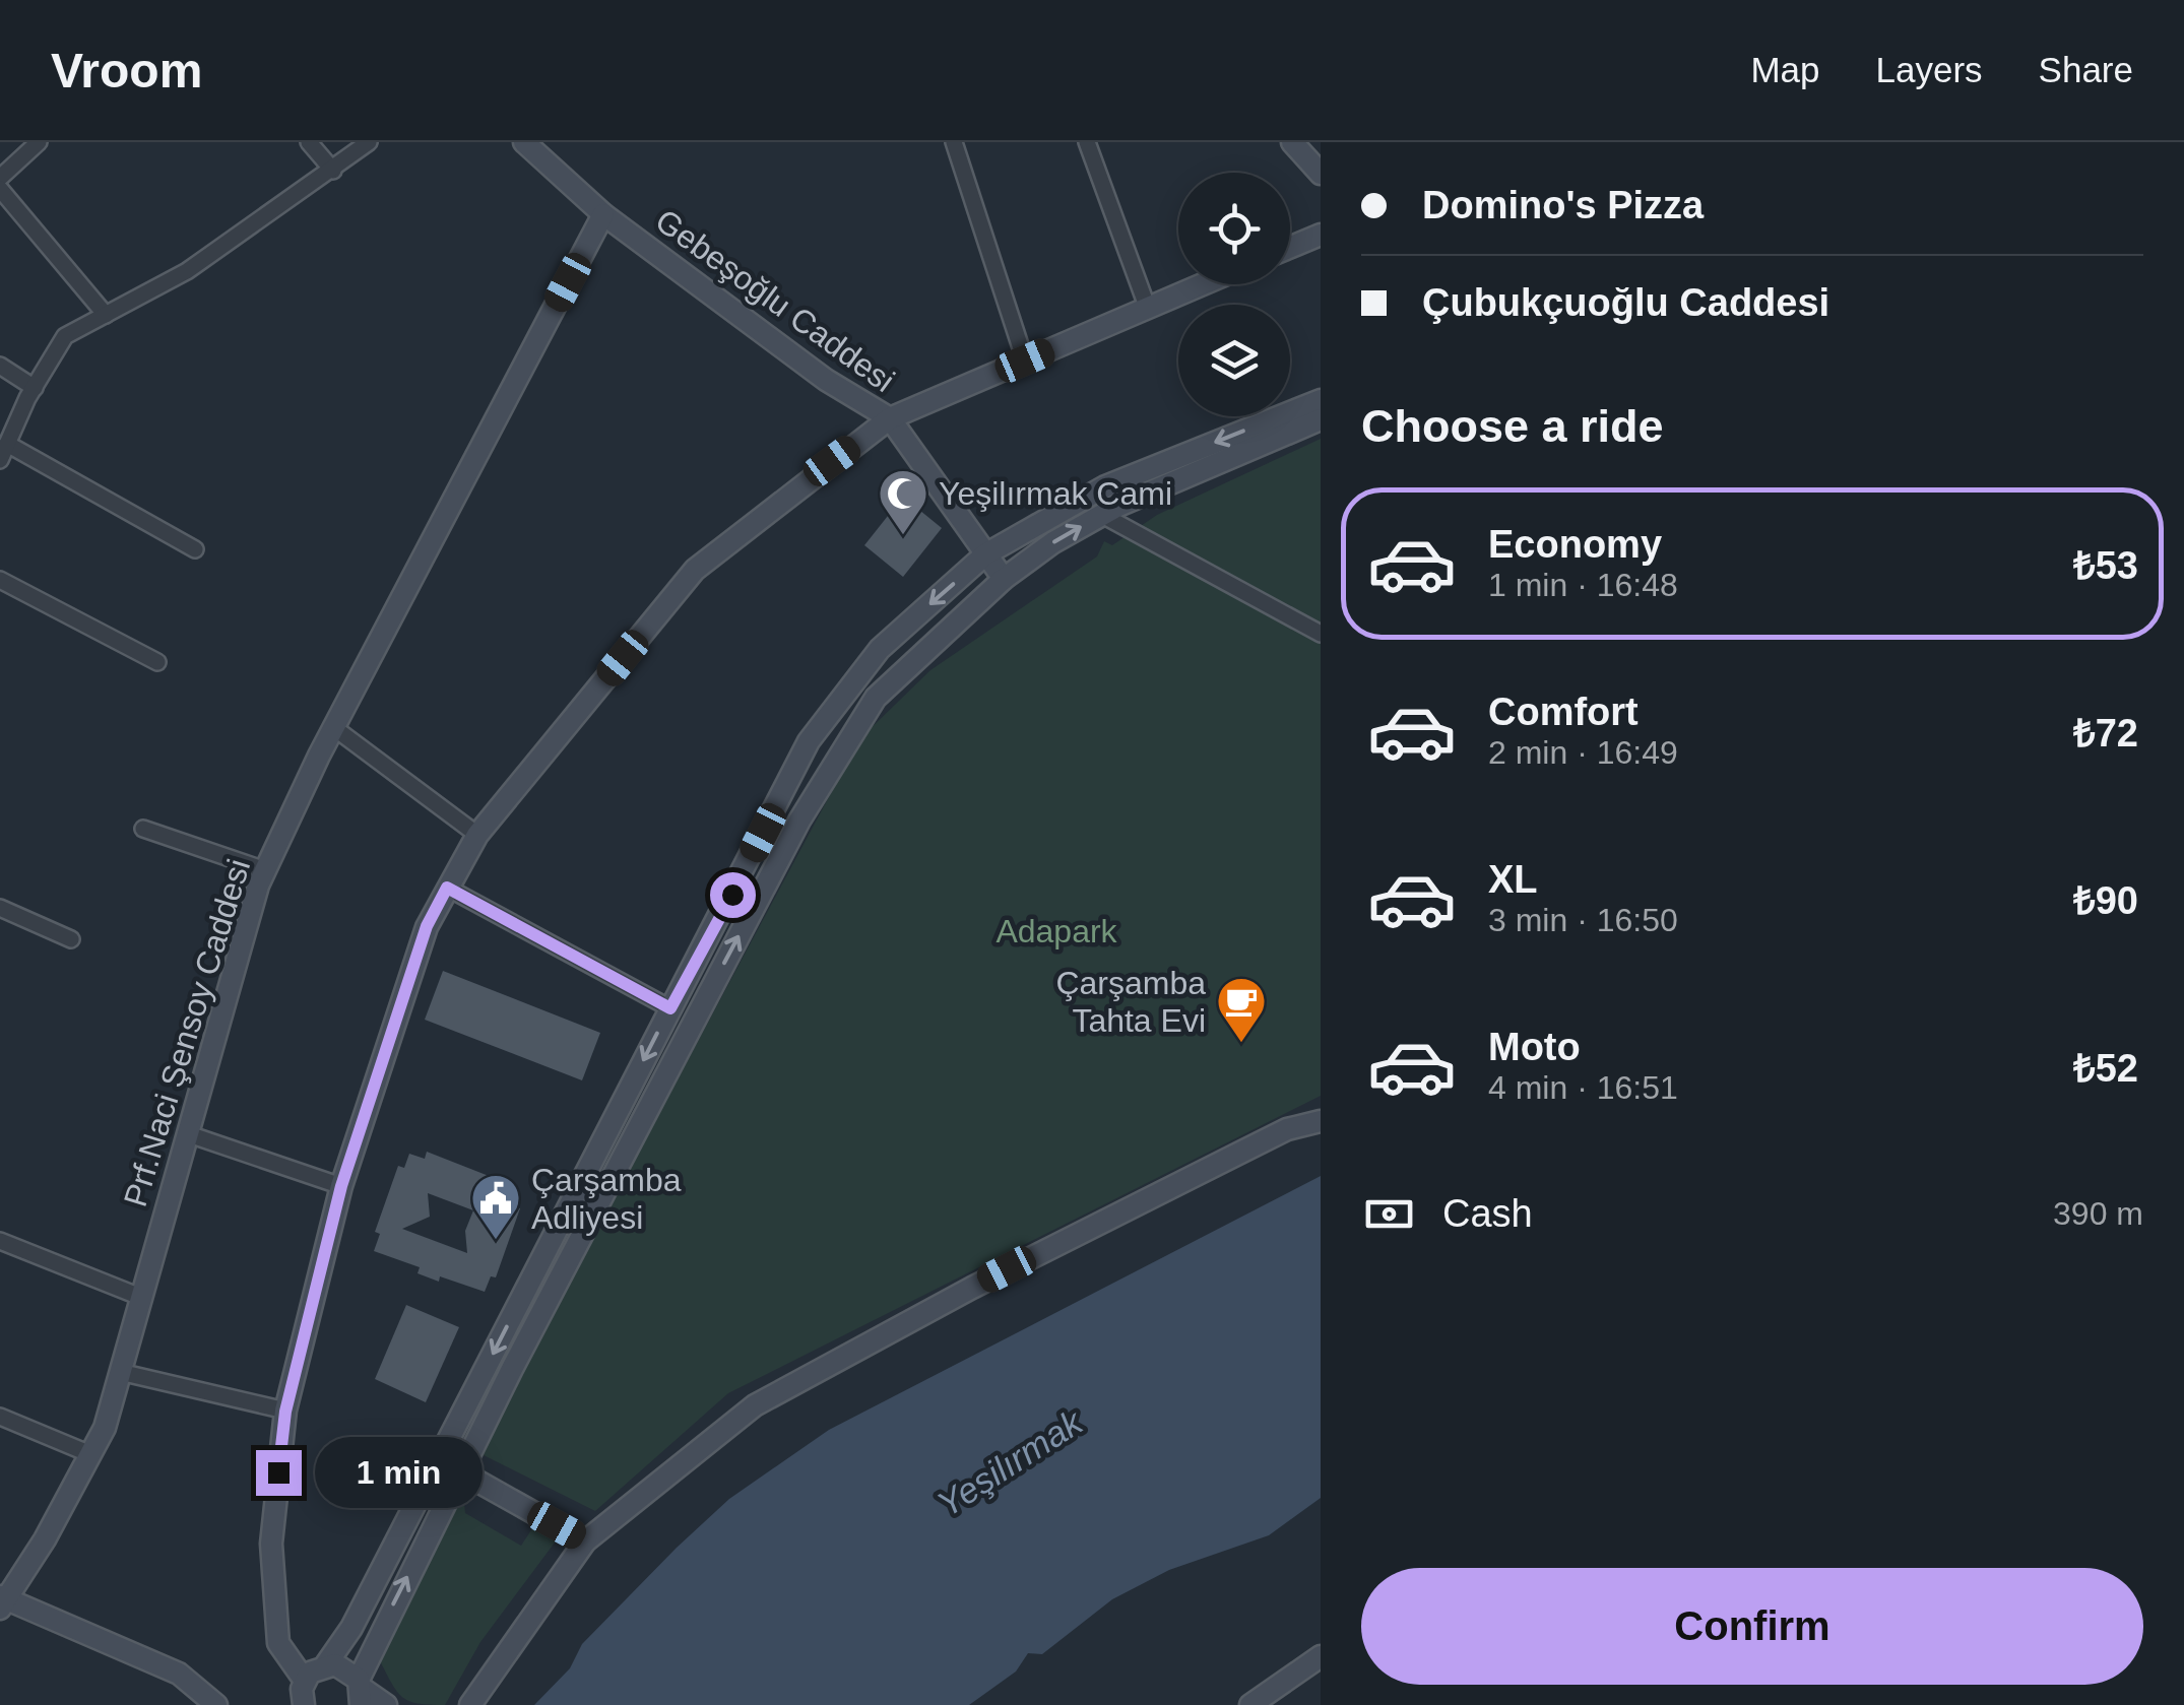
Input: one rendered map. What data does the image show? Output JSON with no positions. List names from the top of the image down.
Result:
{
  "streets": {
    "main road": ["Gebeşoğlu Caddesi", "Prf.Naci Şensoy Caddesi"]
  },
  "crossings": [
    ["Gebeşoğlu Caddesi", "Prf.Naci Şensoy Caddesi"]
  ],
  "water": ["Yeşilırmak"],
  "parks": ["Adapark"],
  "places": {
    "mosque": ["Yeşilırmak Cami"],
    "cafe": ["Çarşamba Tahta Evi"],
    "public building": ["Çarşamba Adliyesi"]
  },
  "page": {
    "header": "Vroom",
    "nav": ["Map", "Layers", "Share"],
    "banner": ["Domino's Pizza", "Çubukçuoğlu Caddesi"],
    "heading": "Choose a ride",
    "list": [
      {
        "name": "Economy",
        "note": "1 min · 16:48",
        "value": "₺53"
      },
      {
        "name": "Comfort",
        "note": "2 min · 16:49",
        "value": "₺72"
      },
      {
        "name": "XL",
        "note": "3 min · 16:50",
        "value": "₺90"
      },
      {
        "name": "Moto",
        "note": "4 min · 16:51",
        "value": "₺52"
      }
    ],
    "pay": ["Cash", "390 m"],
    "bubble": "1 min",
    "buttons": "Confirm"
  }
}
